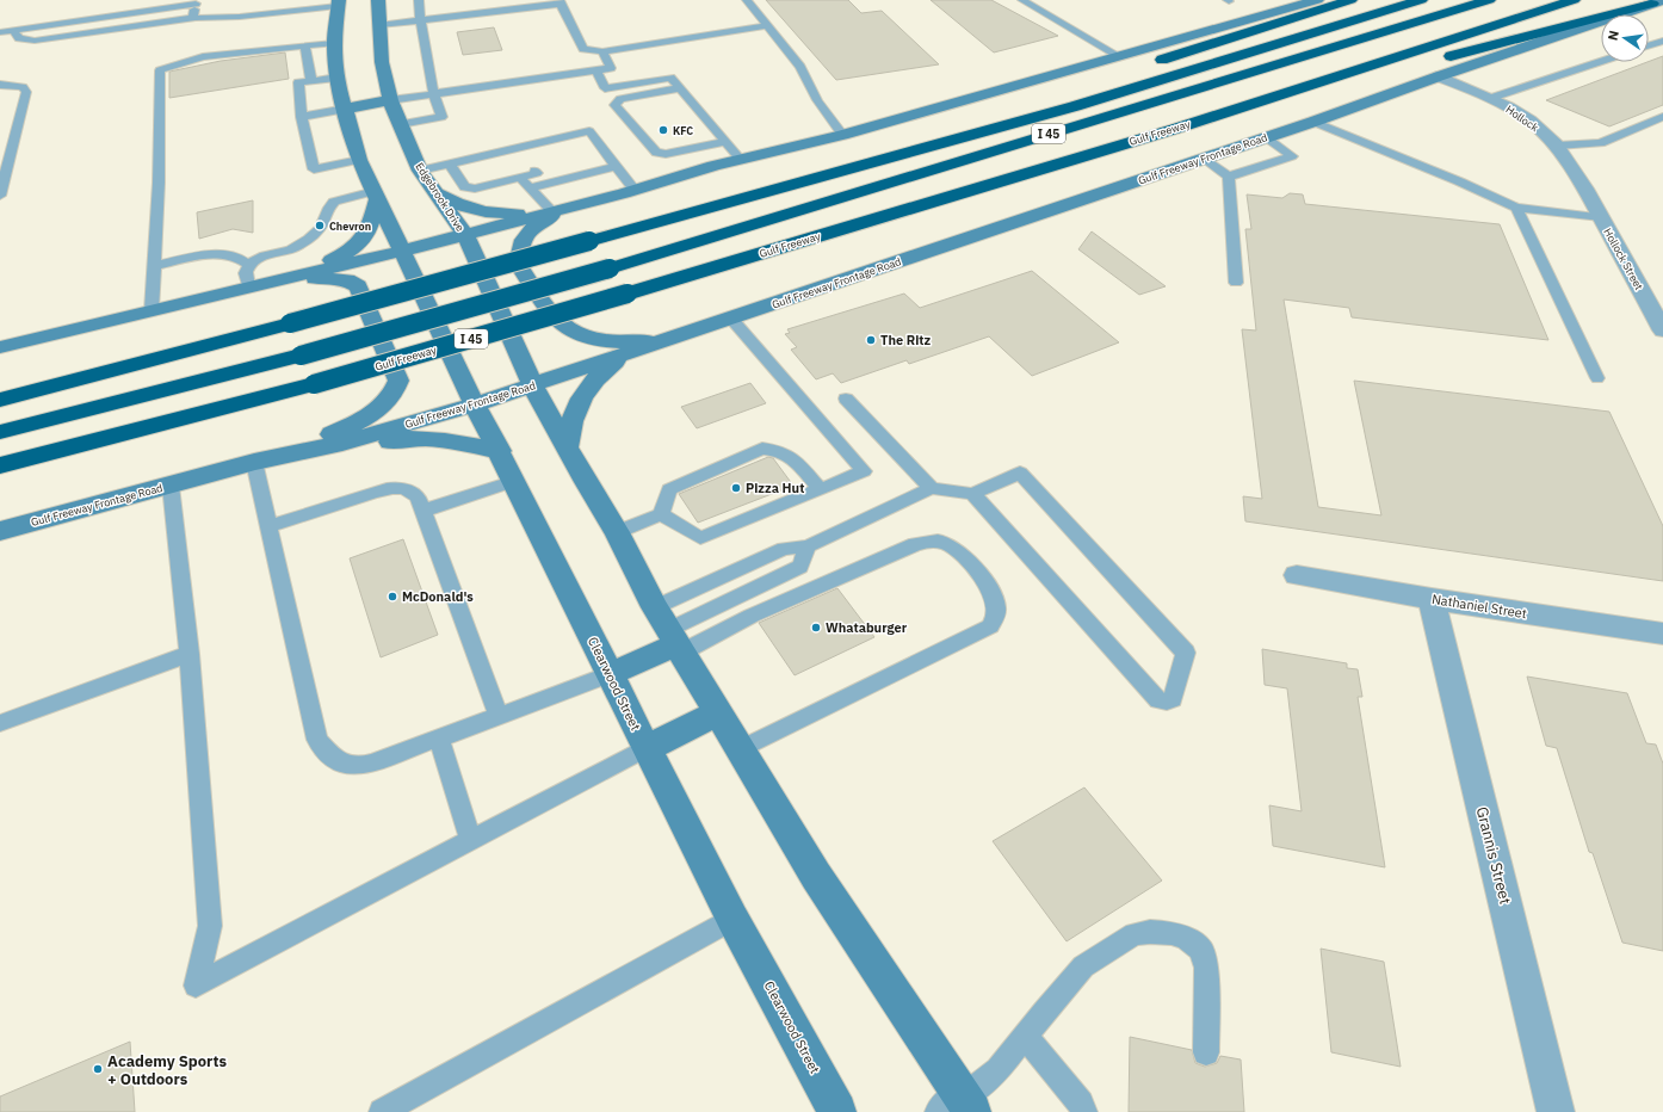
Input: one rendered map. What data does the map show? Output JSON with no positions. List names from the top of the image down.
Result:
{
  "streets": {
    "highway": ["Gulf Freeway", "I 45"],
    "main road": ["Gulf Freeway Frontage Road", "Edgebrook Drive", "Clearwood Street"],
    "street": [
      "Hollock",
      "Hollock Street",
      "Nathaniel Street",
      "Grannis Street"
    ]
  },
  "crossings": [
    ["Hollock", "Gulf Freeway Frontage Road"],
    ["Hollock", "Hollock Street"],
    ["Gulf Freeway Frontage Road", "Edgebrook Drive"],
    ["Gulf Freeway Frontage Road", "Clearwood Street"],
    ["Nathaniel Street", "Grannis Street"]
  ],
  "places": [
    "KFC",
    "Chevron",
    "The Ritz",
    "Pizza Hut",
    "McDonald's",
    "Whataburger",
    "Academy Sports + Outdoors"
  ],
  "north": "left"
}
